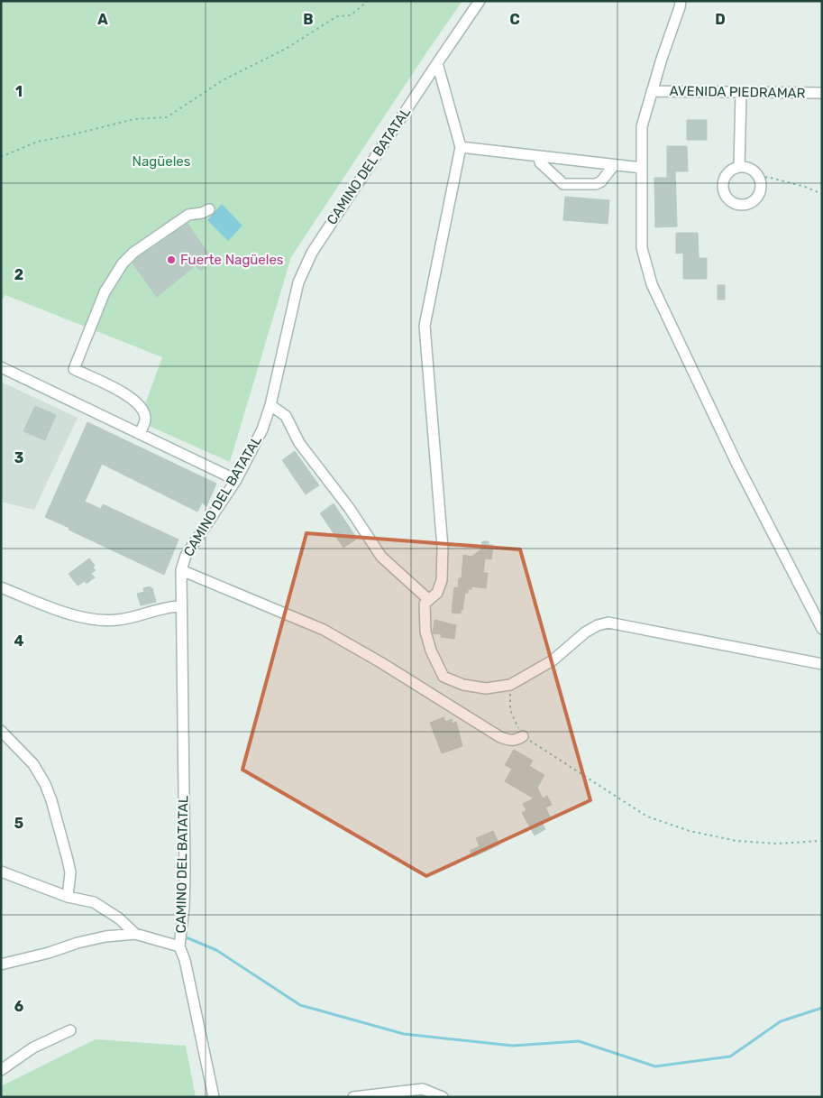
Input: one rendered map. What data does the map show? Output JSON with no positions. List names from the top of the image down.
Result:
{
  "streets": {
    "street": ["AVENIDA PIEDRAMAR", "CAMINO DEL BATATAL"]
  },
  "parks": ["Nagüeles"],
  "places": ["Fuerte Nagüeles"],
  "grid": {
    "columns": [
      "A",
      "B",
      "C",
      "D"
    ],
    "rows": [
      "1",
      "2",
      "3",
      "4",
      "5",
      "6"
    ]
  }
}
